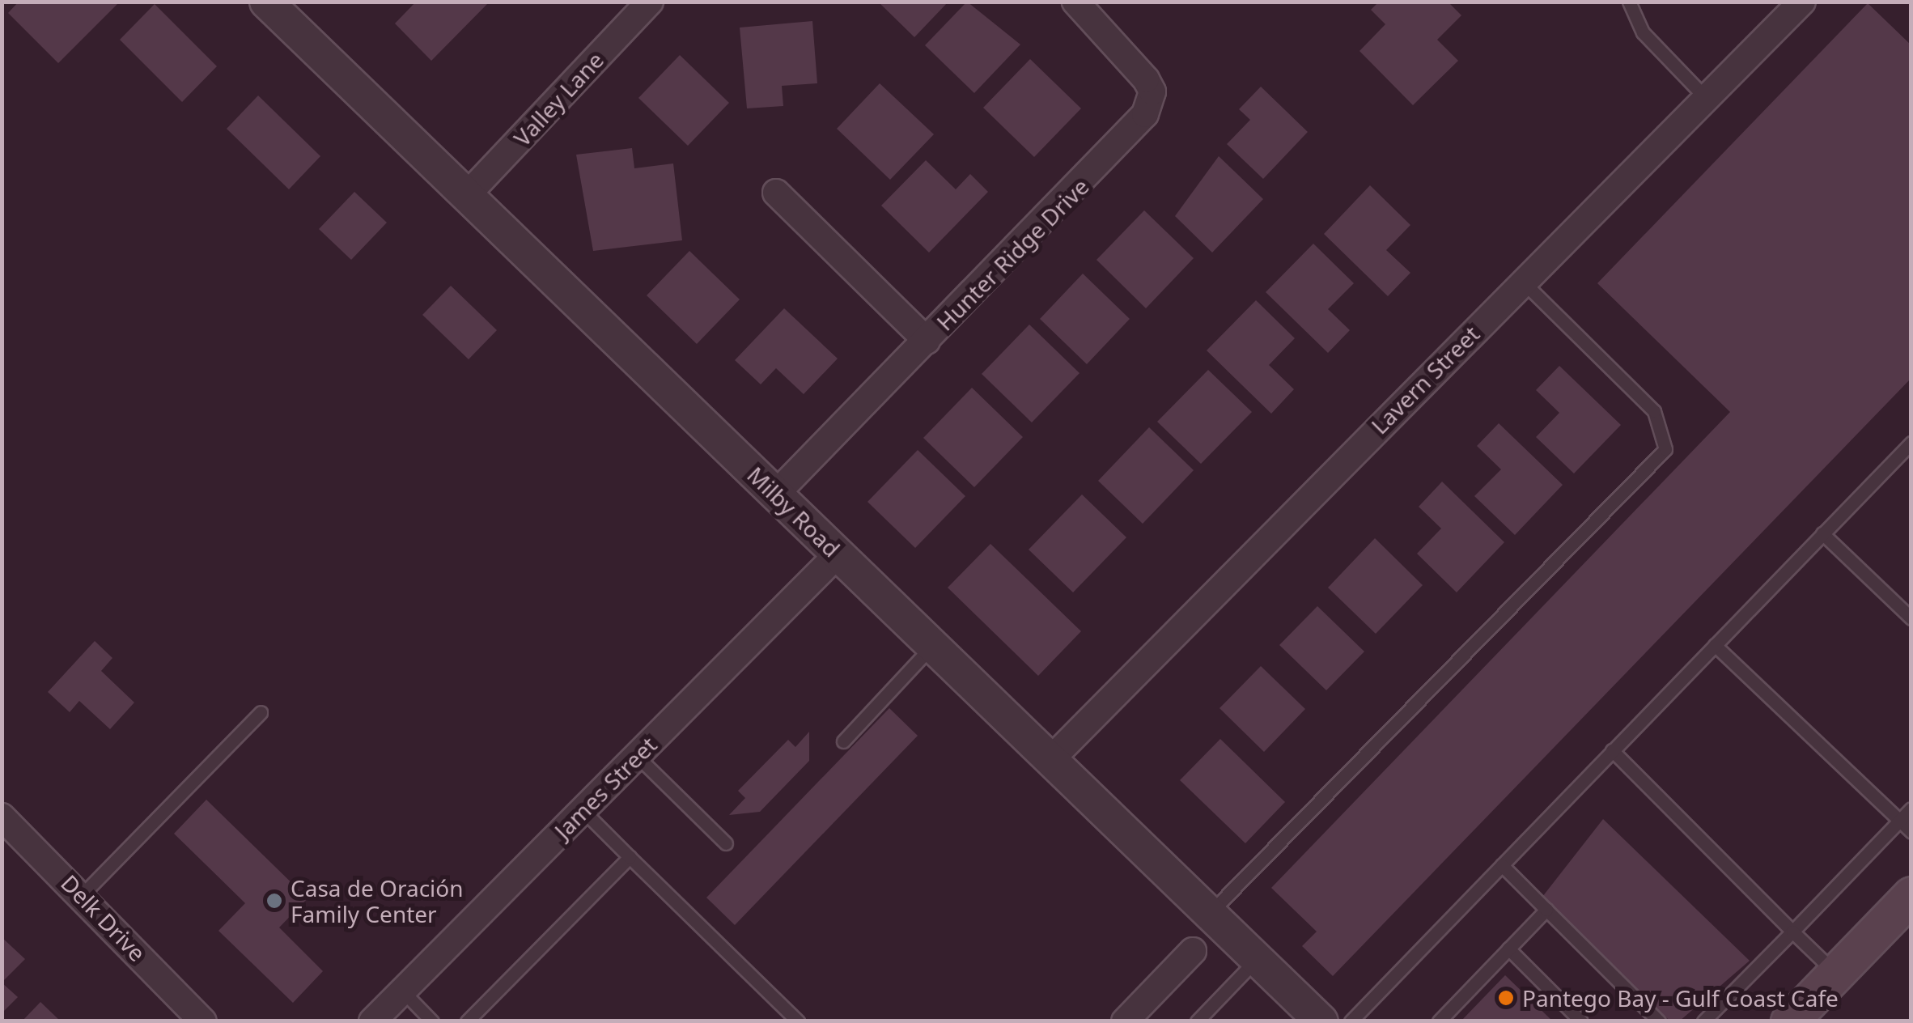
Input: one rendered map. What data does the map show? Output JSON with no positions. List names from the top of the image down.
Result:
{
  "streets": {
    "street": [
      "Valley Lane",
      "Hunter Ridge Drive",
      "Lavern Street",
      "Milby Road",
      "James Street",
      "Delk Drive"
    ]
  },
  "crossings": [
    ["Valley Lane", "Milby Road"],
    ["Hunter Ridge Drive", "Milby Road"],
    ["Lavern Street", "Milby Road"],
    ["Milby Road", "James Street"]
  ],
  "places": ["Casa de Oración Family Center", "Pantego Bay - Gulf Coast Cafe"]
}
